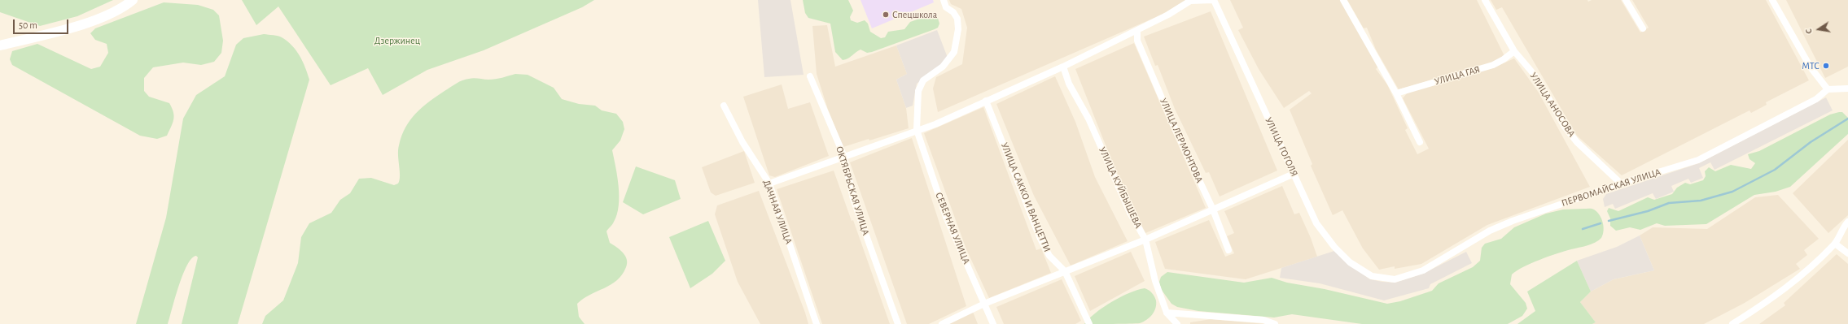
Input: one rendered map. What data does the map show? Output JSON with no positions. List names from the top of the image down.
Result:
{
  "streets": {
    "street": [
      "УЛИЦА ГАЯ",
      "УЛИЦА АНОСОВА",
      "УЛИЦА ЛЕРМОНТОВА",
      "УЛИЦА ГОГОЛЯ",
      "УЛИЦА КУЙБЫШЕВА",
      "ПЕРВОМАЙСКАЯ УЛИЦА",
      "ОКТЯБРЬСКАЯ УЛИЦА",
      "УЛИЦА САККО И ВАНЦЕТТИ",
      "ДАЧНАЯ УЛИЦА",
      "СЕВЕРНАЯ УЛИЦА"
    ]
  },
  "crossings": [
    ["УЛИЦА ГАЯ", "УЛИЦА АНОСОВА"],
    ["УЛИЦА АНОСОВА", "ПЕРВОМАЙСКАЯ УЛИЦА"],
    ["УЛИЦА ГОГОЛЯ", "ПЕРВОМАЙСКАЯ УЛИЦА"]
  ],
  "parks": ["Дзержинец"],
  "places": ["Спецшкола", "МТС"],
  "scale_bar": "50 m",
  "north": "left"
}
